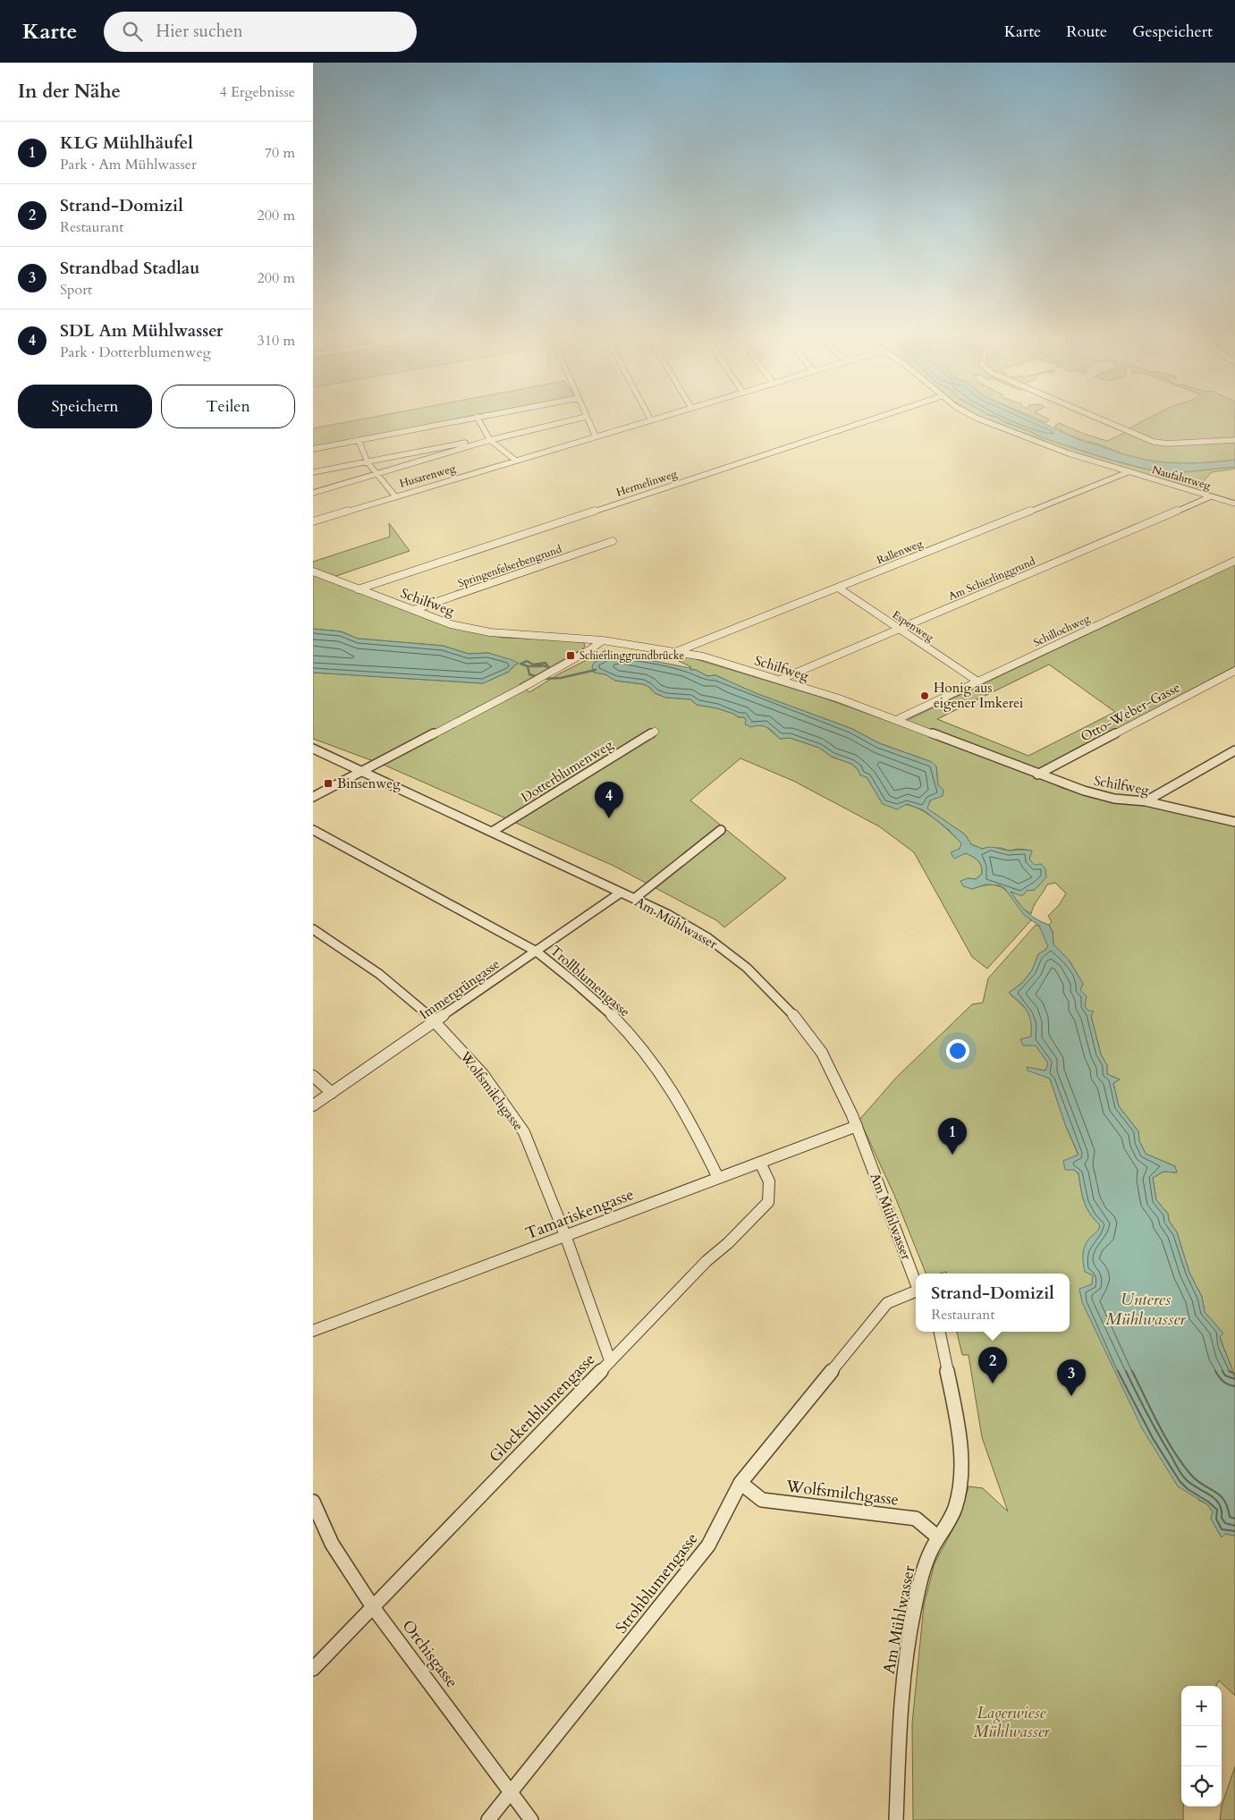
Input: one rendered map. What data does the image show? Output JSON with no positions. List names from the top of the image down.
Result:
{
  "streets": {
    "street": [
      "Husarenweg",
      "Naufahrtweg",
      "Hermelinweg",
      "Rallenweg",
      "Springenfelserbengrund",
      "Am Schierlinggrund",
      "Schilfweg",
      "Espenweg",
      "Schillochweg",
      "Otto-Weber-Gasse",
      "Dotterblumenweg",
      "Am Mühlwasser",
      "Trollblumengasse",
      "Immergrüngasse",
      "Wolfsmilchgasse",
      "Tamariskengasse",
      "Glockenblumengasse",
      "Strohblumengasse",
      "Orchisgasse"
    ]
  },
  "crossings": [
    ["Naufahrtweg", "Rallenweg"],
    ["Naufahrtweg", "Am Schierlinggrund"],
    ["Hermelinweg", "Schilfweg"],
    ["Rallenweg", "Schilfweg"],
    ["Rallenweg", "Espenweg"],
    ["Springenfelserbengrund", "Schilfweg"],
    ["Am Schierlinggrund", "Schilfweg"],
    ["Am Schierlinggrund", "Espenweg"],
    ["Schilfweg", "Schillochweg"],
    ["Schilfweg", "Otto-Weber-Gasse"],
    ["Espenweg", "Schillochweg"],
    ["Dotterblumenweg", "Am Mühlwasser"],
    ["Am Mühlwasser", "Immergrüngasse"],
    ["Am Mühlwasser", "Wolfsmilchgasse"],
    ["Am Mühlwasser", "Tamariskengasse"],
    ["Trollblumengasse", "Immergrüngasse"],
    ["Trollblumengasse", "Tamariskengasse"],
    ["Immergrüngasse", "Wolfsmilchgasse"],
    ["Wolfsmilchgasse", "Tamariskengasse"],
    ["Wolfsmilchgasse", "Glockenblumengasse"],
    ["Wolfsmilchgasse", "Strohblumengasse"],
    ["Tamariskengasse", "Glockenblumengasse"],
    ["Glockenblumengasse", "Orchisgasse"],
    ["Strohblumengasse", "Orchisgasse"]
  ],
  "water": ["Unteres Mühlwasser"],
  "parks": ["Lagerwiese Mühlwasser"],
  "places": {
    "transit": ["Schierlinggrundbrücke", "Binsenweg"],
    "other": ["Honig aus eigener Imkerei"]
  },
  "page": {
    "header": "Karte",
    "search": "Hier suchen",
    "nav": ["Karte", "Route", "Gespeichert"],
    "heading": ["In der Nähe", "4 Ergebnisse"],
    "list": [
      {
        "mark": "1",
        "name": "KLG Mühlhäufel",
        "note": "Park · Am Mühlwasser",
        "value": "70 m"
      },
      {
        "mark": "2",
        "name": "Strand-Domizil",
        "note": "Restaurant",
        "value": "200 m"
      },
      {
        "mark": "3",
        "name": "Strandbad Stadlau",
        "note": "Sport",
        "value": "200 m"
      },
      {
        "mark": "4",
        "name": "SDL Am Mühlwasser",
        "note": "Park · Dotterblumenweg",
        "value": "310 m"
      }
    ],
    "buttons": ["Speichern", "Teilen"],
    "pins": [
      "4",
      "1",
      "2",
      "3"
    ],
    "popup": ["Strand-Domizil", "Restaurant"],
    "map_buttons": ["+", "−"]
  }
}
